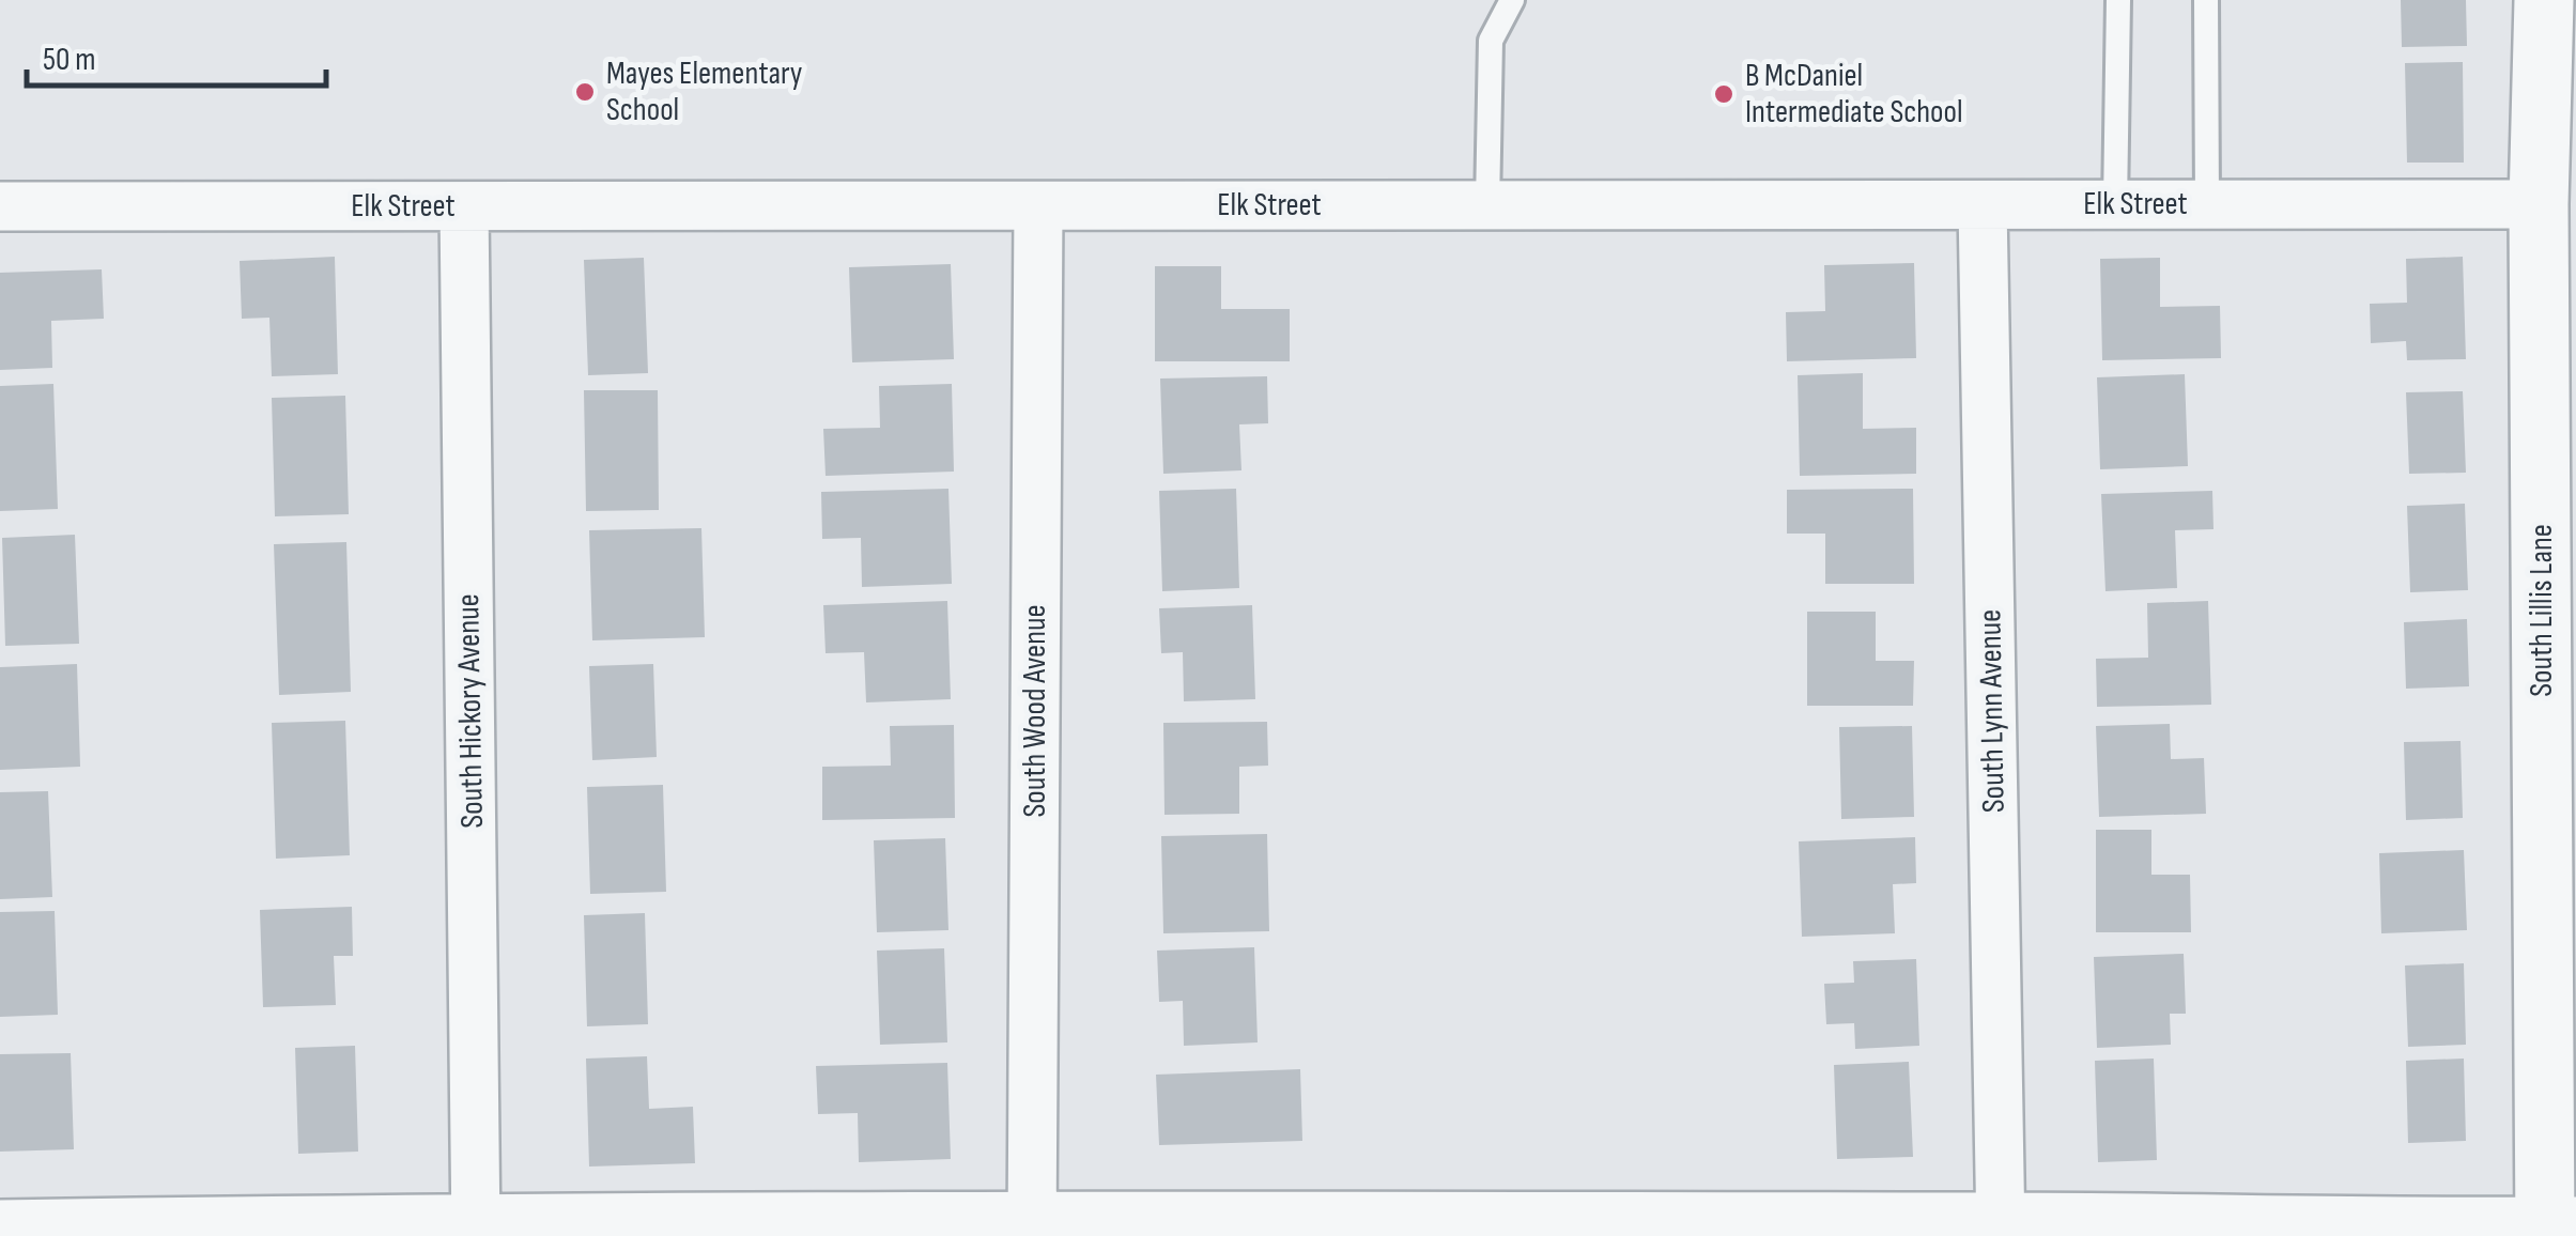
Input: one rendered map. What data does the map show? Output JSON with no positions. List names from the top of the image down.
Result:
{
  "streets": {
    "street": [
      "Elk Street",
      "South Lillis Lane",
      "South Hickory Avenue",
      "South Wood Avenue",
      "South Lynn Avenue"
    ]
  },
  "crossings": [
    ["Elk Street", "South Lillis Lane"],
    ["Elk Street", "South Hickory Avenue"],
    ["Elk Street", "South Wood Avenue"],
    ["Elk Street", "South Lynn Avenue"]
  ],
  "places": ["Mayes Elementary School", "B McDaniel Intermediate School"],
  "scale_bar": "50 m"
}
